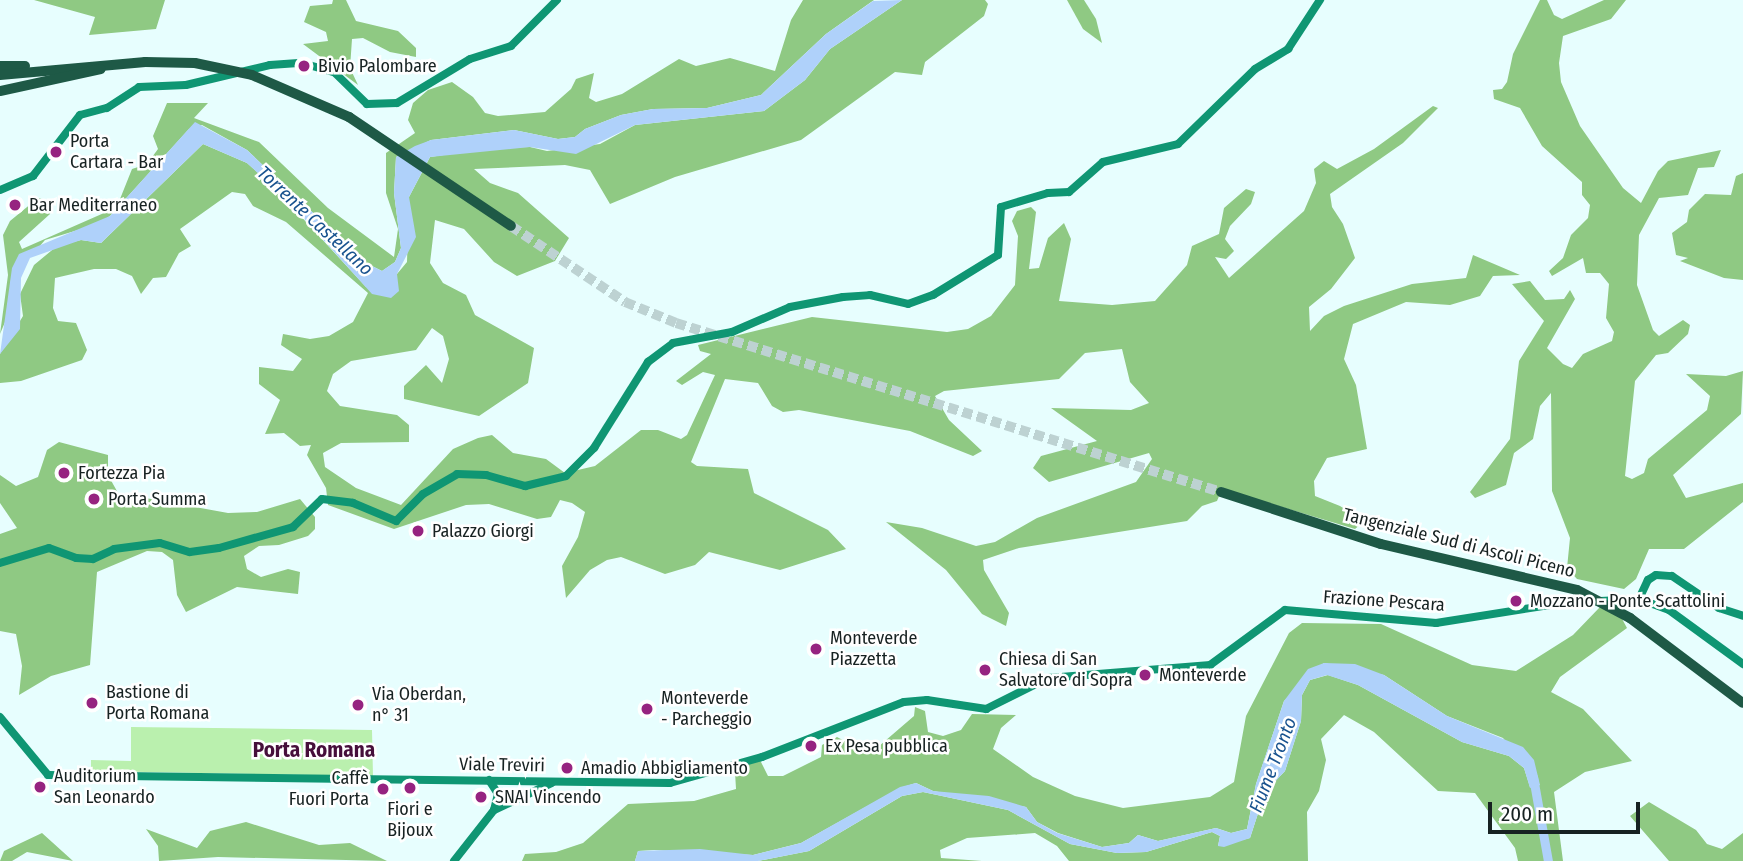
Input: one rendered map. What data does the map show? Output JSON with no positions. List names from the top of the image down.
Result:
{
  "streets": {
    "highway": ["Tangenziale Sud di Ascoli Piceno"],
    "street": ["Frazione Pescara", "Viale Treviri"]
  },
  "crossings": [
    ["Frazione Pescara", "Viale Treviri"]
  ],
  "districts": ["Porta Romana"],
  "water": ["Torrente Castellano", "Fiume Tronto"],
  "places": [
    "Bivio Palombare",
    "Porta Cartara - Bar",
    "Bar Mediterraneo",
    "Fortezza Pia",
    "Porta Summa",
    "Palazzo Giorgi",
    "Mozzano - Ponte Scattolini",
    "Monteverde Piazzetta",
    "Chiesa di San Salvatore di Sopra",
    "Monteverde",
    "Bastione di Porta Romana",
    "Via Oberdan, n° 31",
    "Monteverde - Parcheggio",
    "Ex Pesa pubblica",
    "Amadio Abbigliamento",
    "Auditorium San Leonardo",
    "Fiori e Bijoux",
    "Caffè Fuori Porta",
    "SNAI Vincendo"
  ],
  "scale_bar": "200 m"
}
